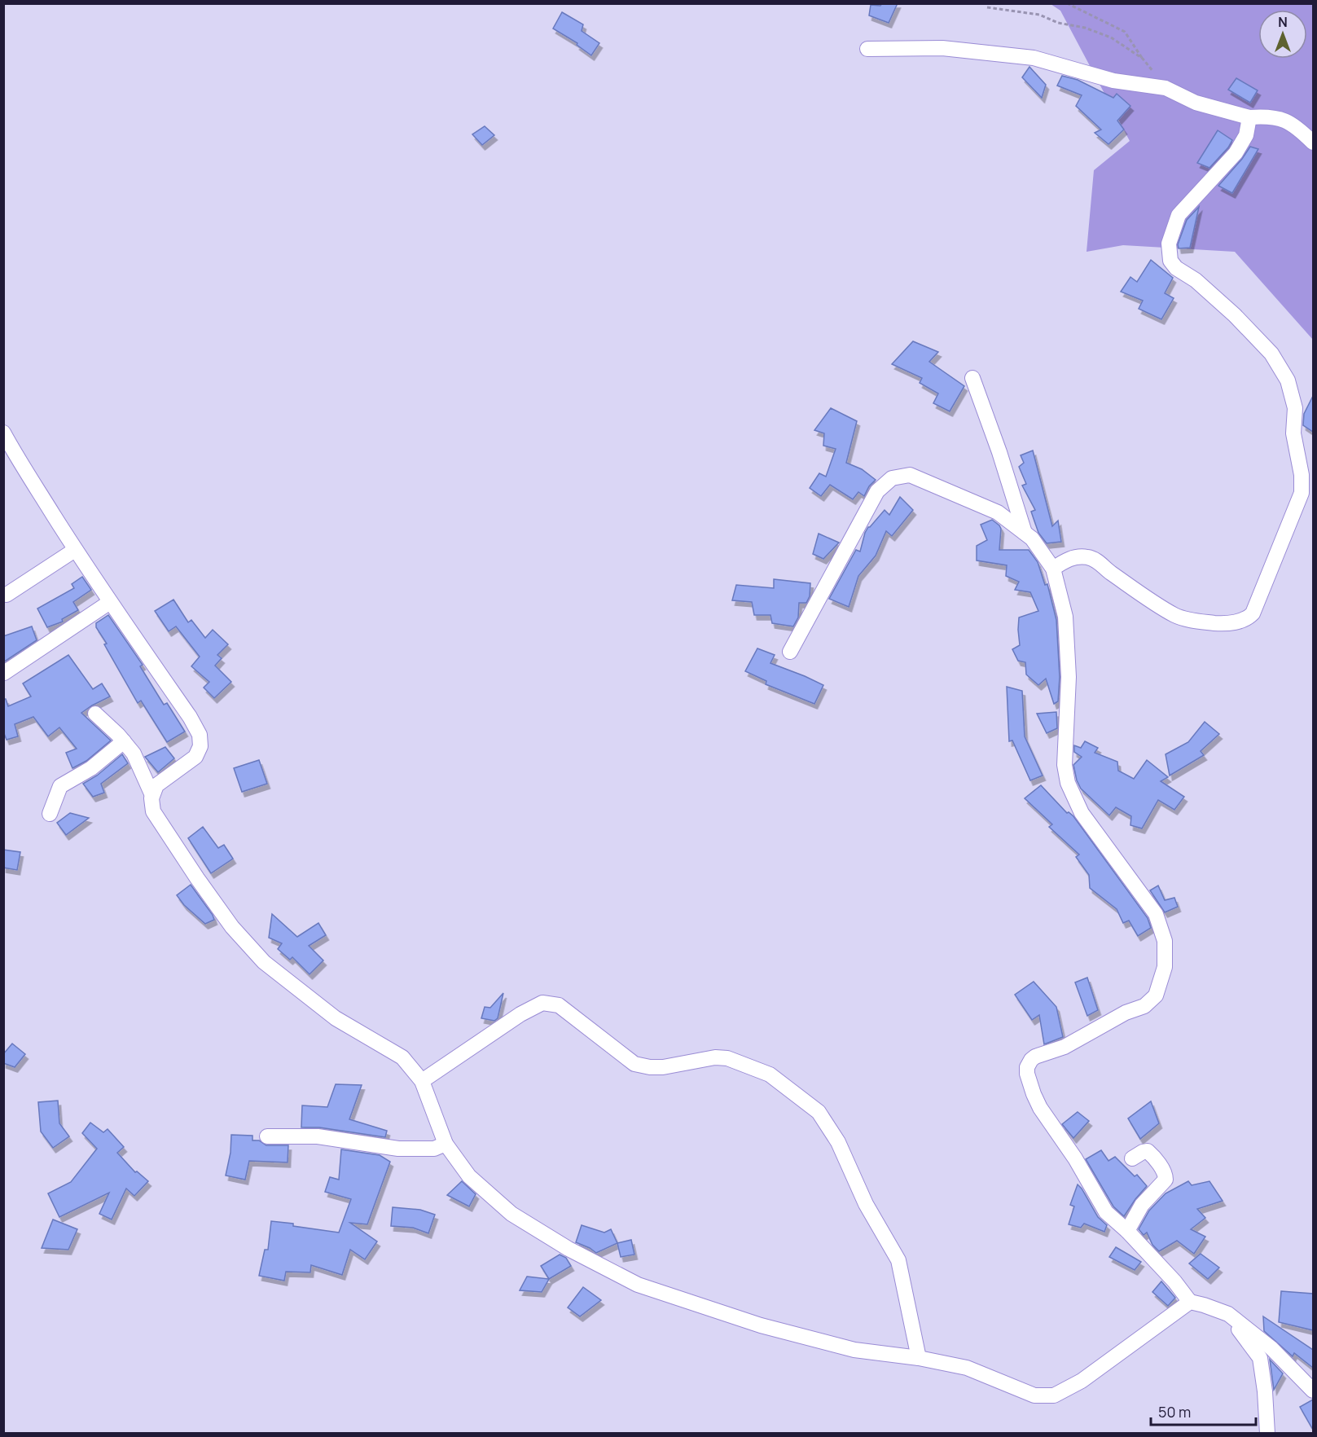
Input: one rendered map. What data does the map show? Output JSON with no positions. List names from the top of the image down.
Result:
{
  "scale_bar": "50 m",
  "north": "top"
}
